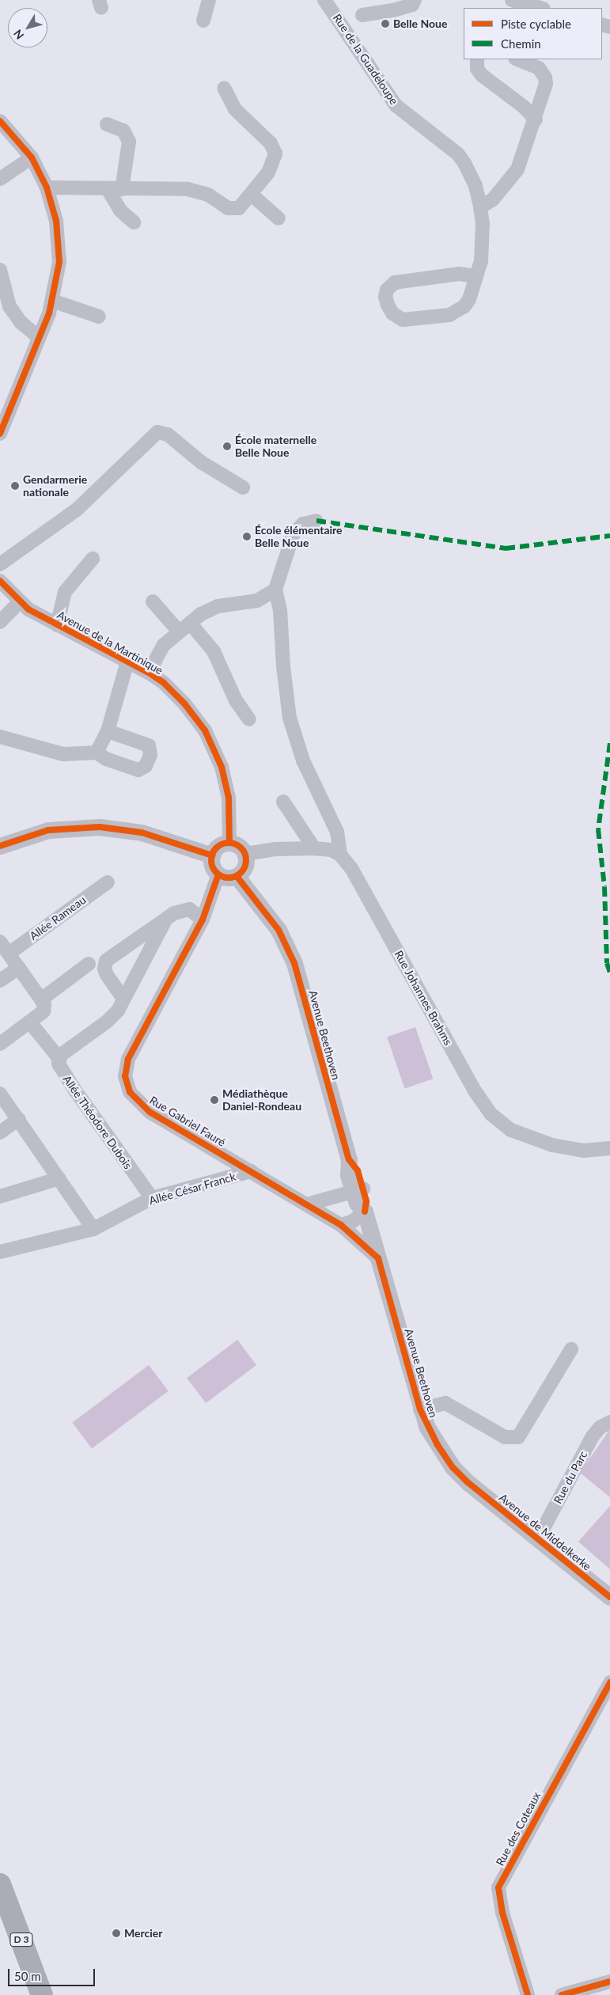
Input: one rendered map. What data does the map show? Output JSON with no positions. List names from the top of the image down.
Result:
{
  "streets": {
    "main road": ["D 3"],
    "street": [
      "Rue de la Guadeloupe",
      "Avenue de la Martinique",
      "Allée Rameau",
      "Rue Johannes Brahms",
      "Avenue Beethoven",
      "Rue Gabriel Fauré",
      "Allée Théodore Dubois",
      "Allée César Franck",
      "Rue du Parc",
      "Avenue de Middelkerke",
      "Rue des Coteaux"
    ]
  },
  "crossings": [
    ["Avenue de la Martinique", "Avenue Beethoven"],
    ["Avenue de la Martinique", "Rue Gabriel Fauré"],
    ["Avenue Beethoven", "Rue Gabriel Fauré"],
    ["Avenue Beethoven", "Avenue de Middelkerke"],
    ["Rue Gabriel Fauré", "Allée César Franck"],
    ["Allée Théodore Dubois", "Allée César Franck"],
    ["Rue du Parc", "Avenue de Middelkerke"]
  ],
  "places": [
    "Belle Noue",
    "École maternelle Belle Noue",
    "Gendarmerie nationale",
    "École élémentaire Belle Noue",
    "Médiathèque Daniel-Rondeau",
    "Mercier"
  ],
  "legend": ["Piste cyclable", "Chemin"],
  "scale_bar": "50 m",
  "north": "bottom left"
}
